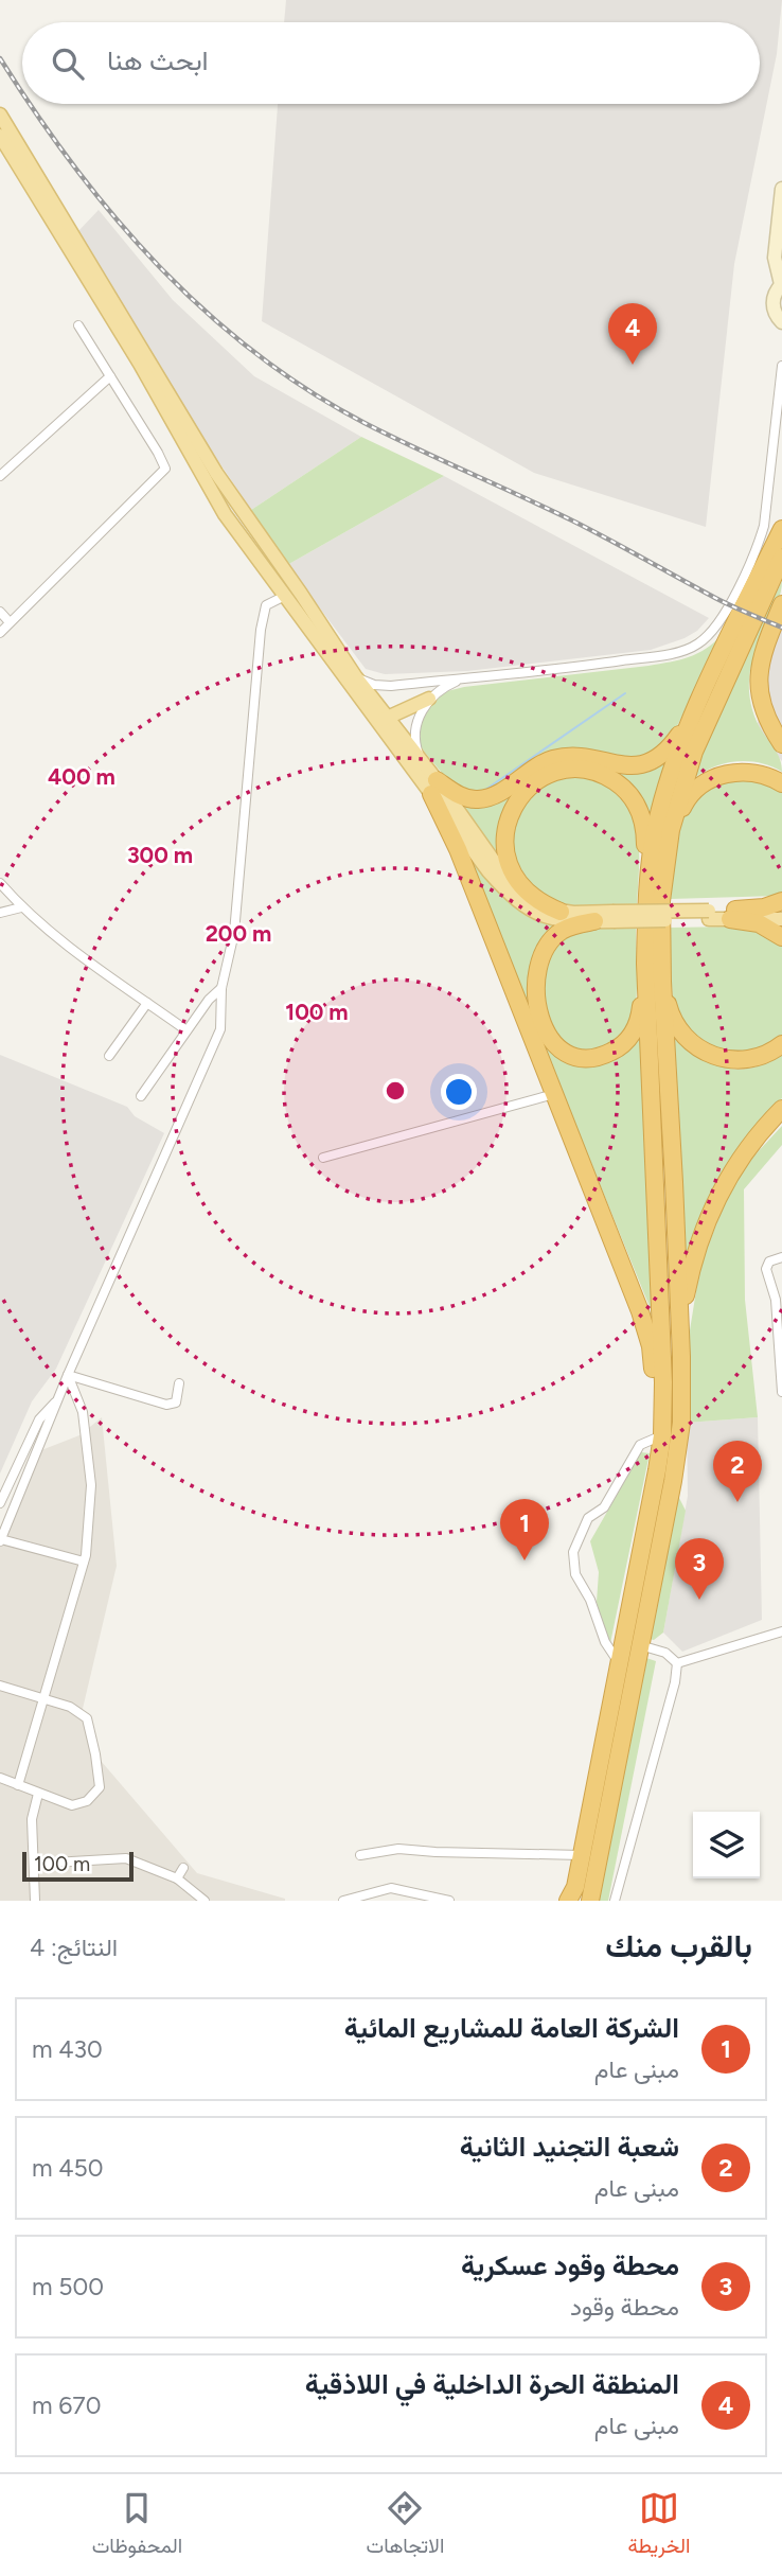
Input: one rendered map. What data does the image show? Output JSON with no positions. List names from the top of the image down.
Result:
{
  "scale_bar": "100 m",
  "page": {
    "search": "ابحث هنا",
    "pins": [
      "4",
      "2",
      "1",
      "3"
    ],
    "scale": "100 m",
    "heading": ["بالقرب منك", "النتائج: 4"],
    "list": [
      {
        "mark": "1",
        "name": "الشركة العامة للمشاريع المائية",
        "note": "مبنى عام",
        "value": "430 m"
      },
      {
        "mark": "2",
        "name": "شعبة التجنيد الثانية",
        "note": "مبنى عام",
        "value": "450 m"
      },
      {
        "mark": "3",
        "name": "محطة وقود عسكرية",
        "note": "محطة وقود",
        "value": "500 m"
      },
      {
        "mark": "4",
        "name": "المنطقة الحرة الداخلية في اللاذقية",
        "note": "مبنى عام",
        "value": "670 m"
      }
    ],
    "nav": ["الخريطة", "الاتجاهات", "المحفوظات"]
  },
  "rings": [
    "400 m",
    "300 m",
    "200 m",
    "100 m"
  ]
}
